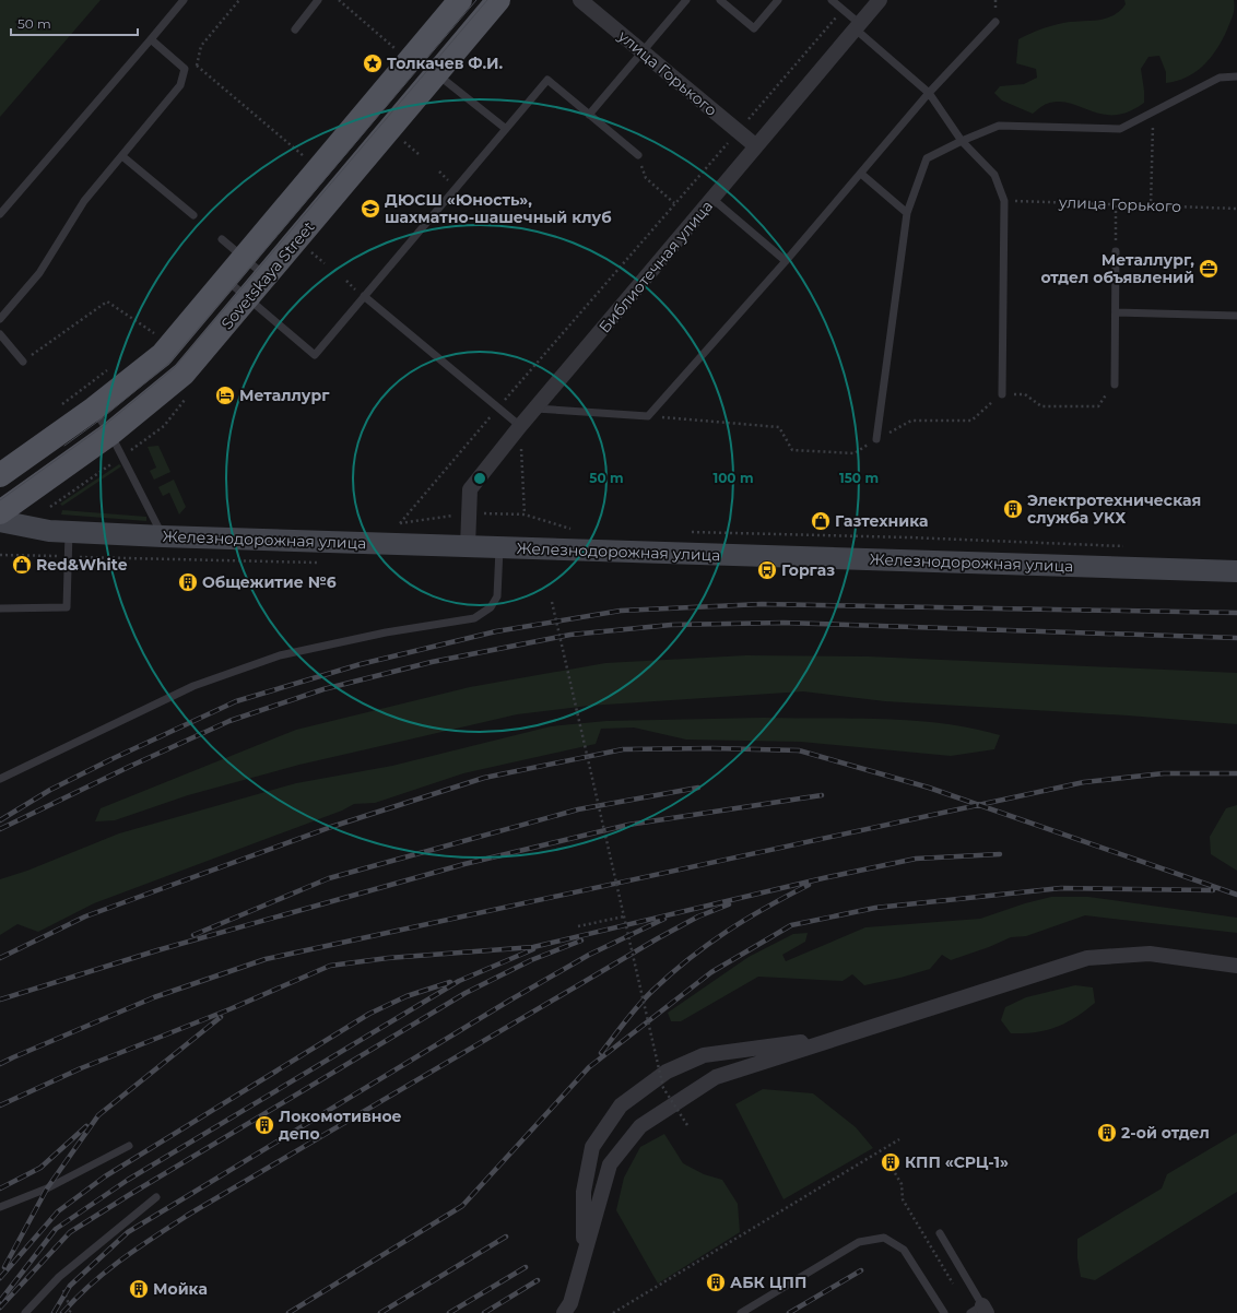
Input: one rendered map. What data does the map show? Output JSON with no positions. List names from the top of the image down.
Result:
{
  "streets": {
    "main road": ["Sovetskaya Street", "Железнодорожная улица"],
    "street": ["улица Горького", "Библиотечная улица"]
  },
  "crossings": [
    ["улица Горького", "Библиотечная улица"],
    ["Библиотечная улица", "Железнодорожная улица"]
  ],
  "places": {
    "place": ["Толкачев Ф.И."],
    "school or university": ["ДЮСШ «Юность», шахматно-шашечный клуб"],
    "office": ["Металлург, отдел объявлений"],
    "hotel": ["Металлург"],
    "building": [
      "Электротехническая служба УКХ",
      "Общежитие №6",
      "Локомотивное депо",
      "2-ой отдел",
      "КПП «СРЦ-1»",
      "АБК ЦПП",
      "Мойка"
    ],
    "shop": ["Газтехника", "Red&White"],
    "bus stop": ["Горгаз"]
  },
  "scale_bar": "50 m",
  "rings": ["50 m", "100 m", "150 m"]
}
